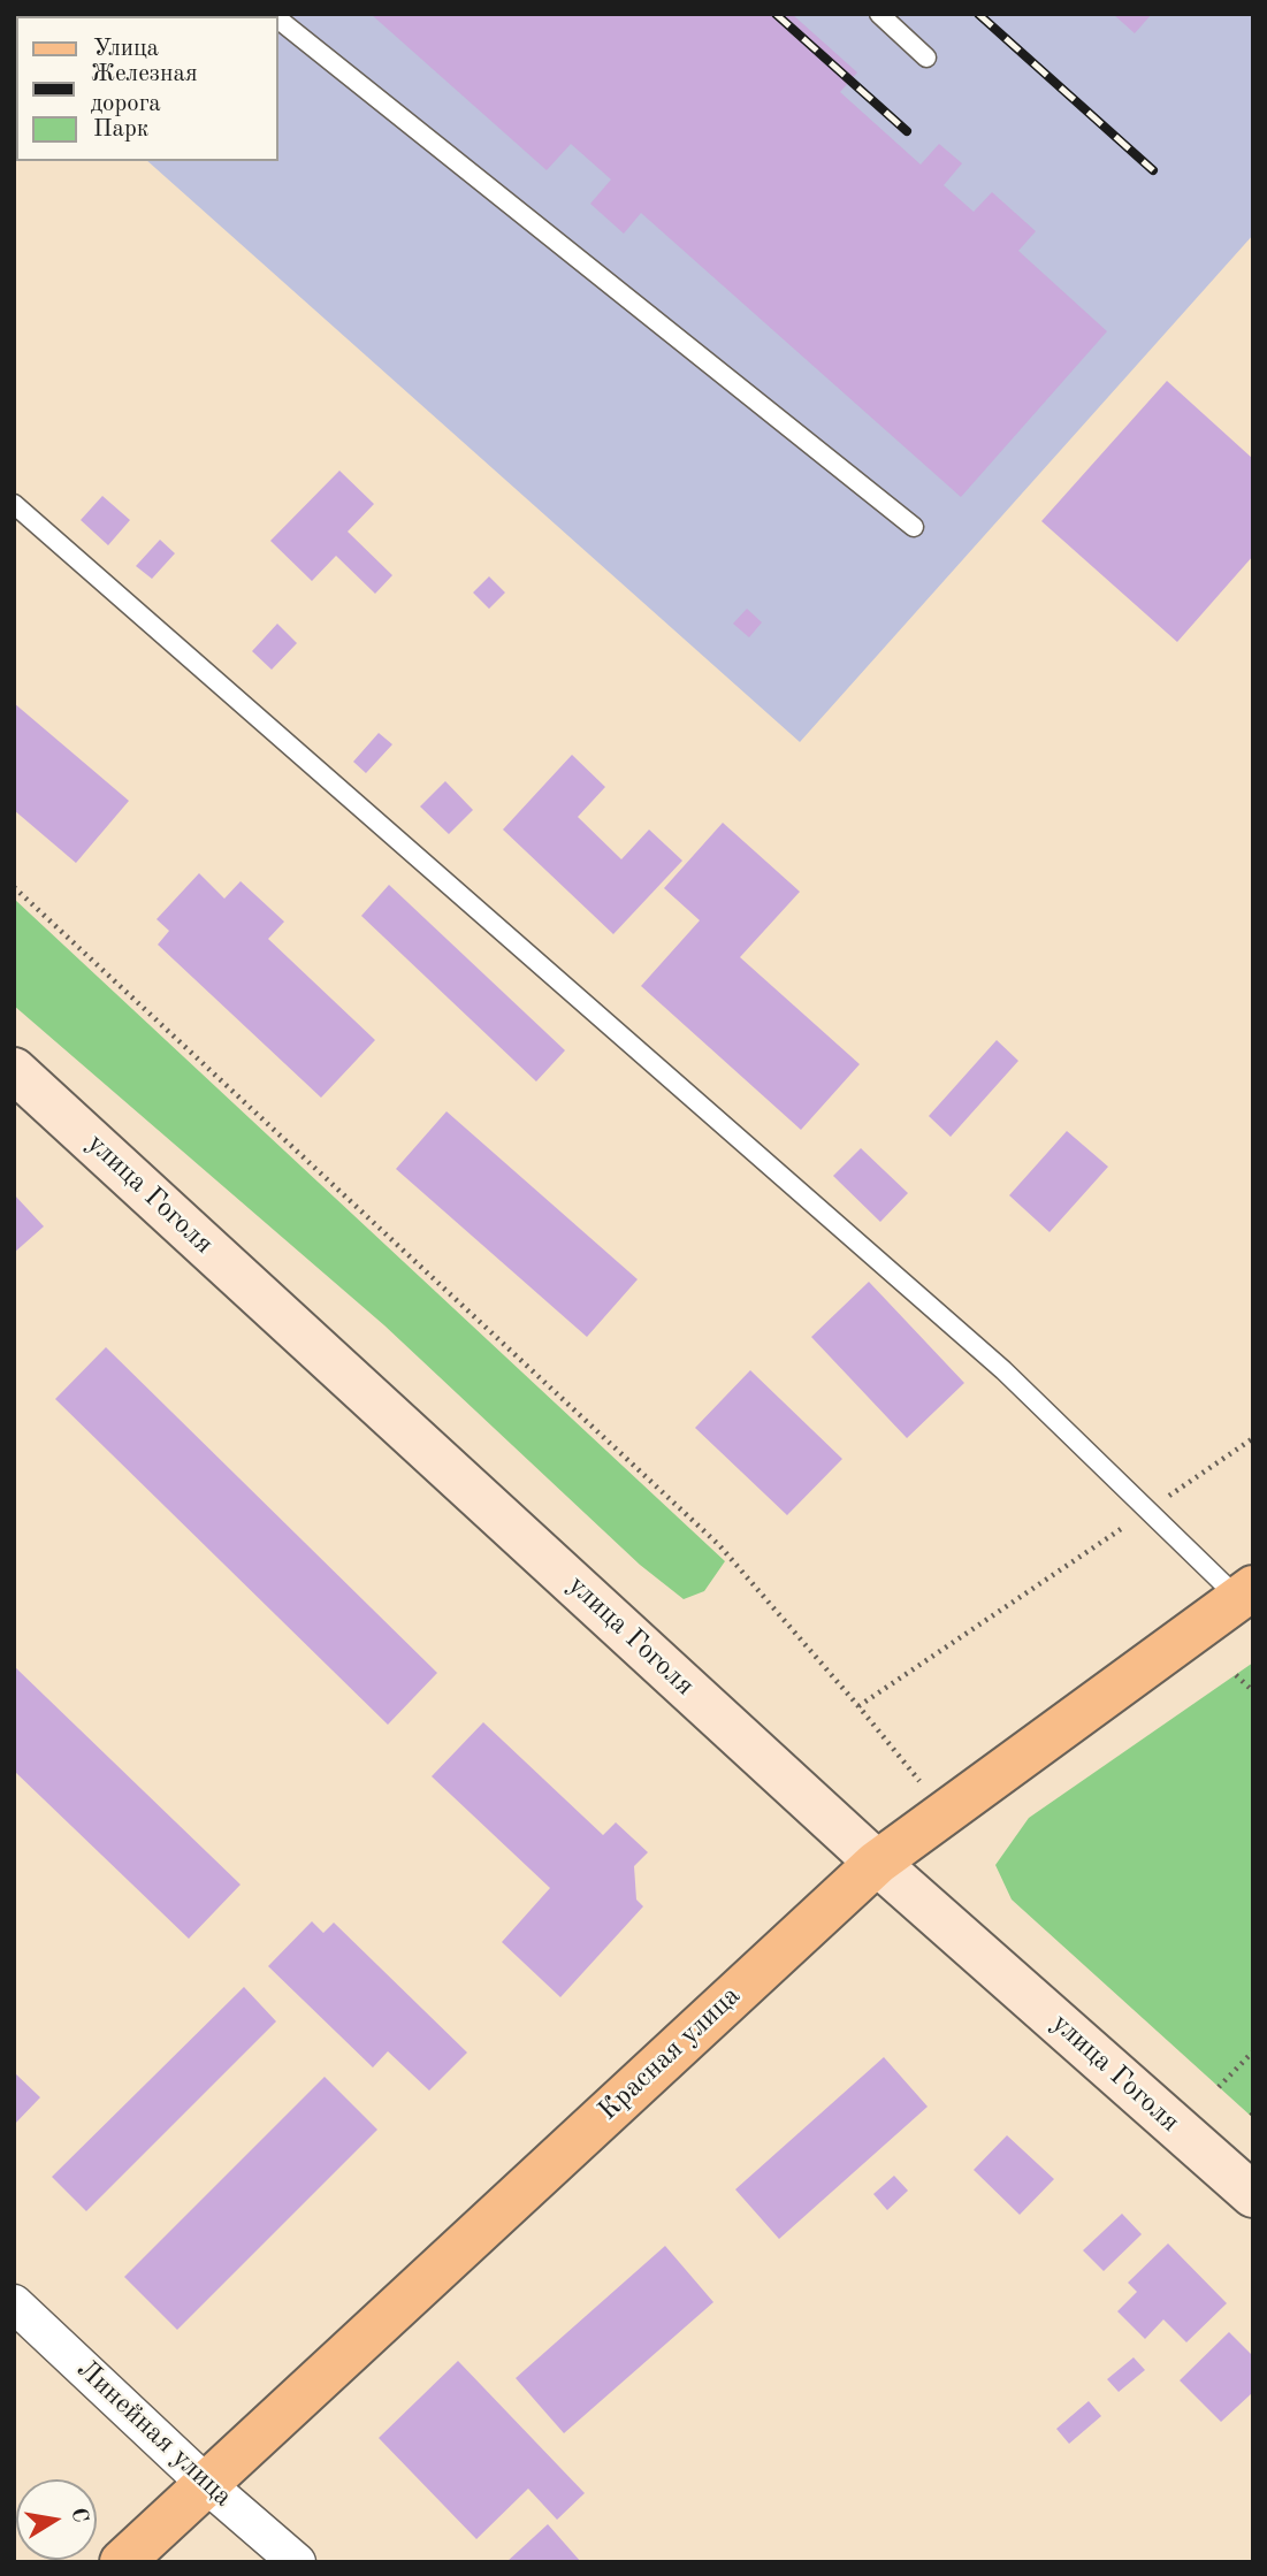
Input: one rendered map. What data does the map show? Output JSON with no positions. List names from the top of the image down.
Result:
{
  "streets": {
    "main road": ["Красная улица"],
    "street": ["улица Гоголя", "Линейная улица"]
  },
  "crossings": [
    ["улица Гоголя", "Красная улица"],
    ["Красная улица", "Линейная улица"]
  ],
  "legend": ["Улица", "Железная дорога", "Парк"],
  "north": "right"
}
